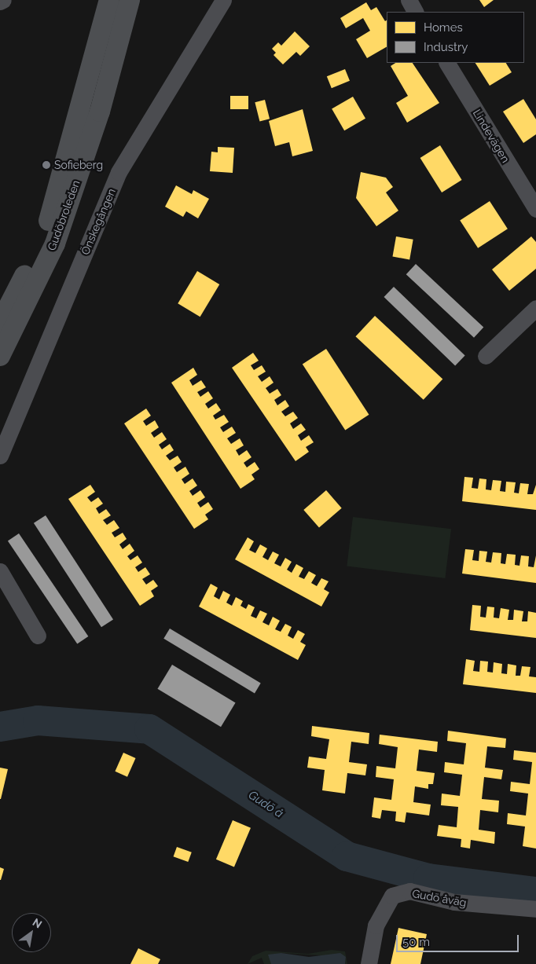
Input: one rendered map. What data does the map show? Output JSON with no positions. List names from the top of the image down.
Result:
{
  "streets": {
    "main road": ["Gudöbroleden"],
    "street": ["Lindevägen", "Önskegången", "Gudö åväg"]
  },
  "water": ["Gudö å"],
  "places": ["Sofieberg"],
  "legend": ["Homes", "Industry"],
  "scale_bar": "50 m",
  "north": "top right"
}
